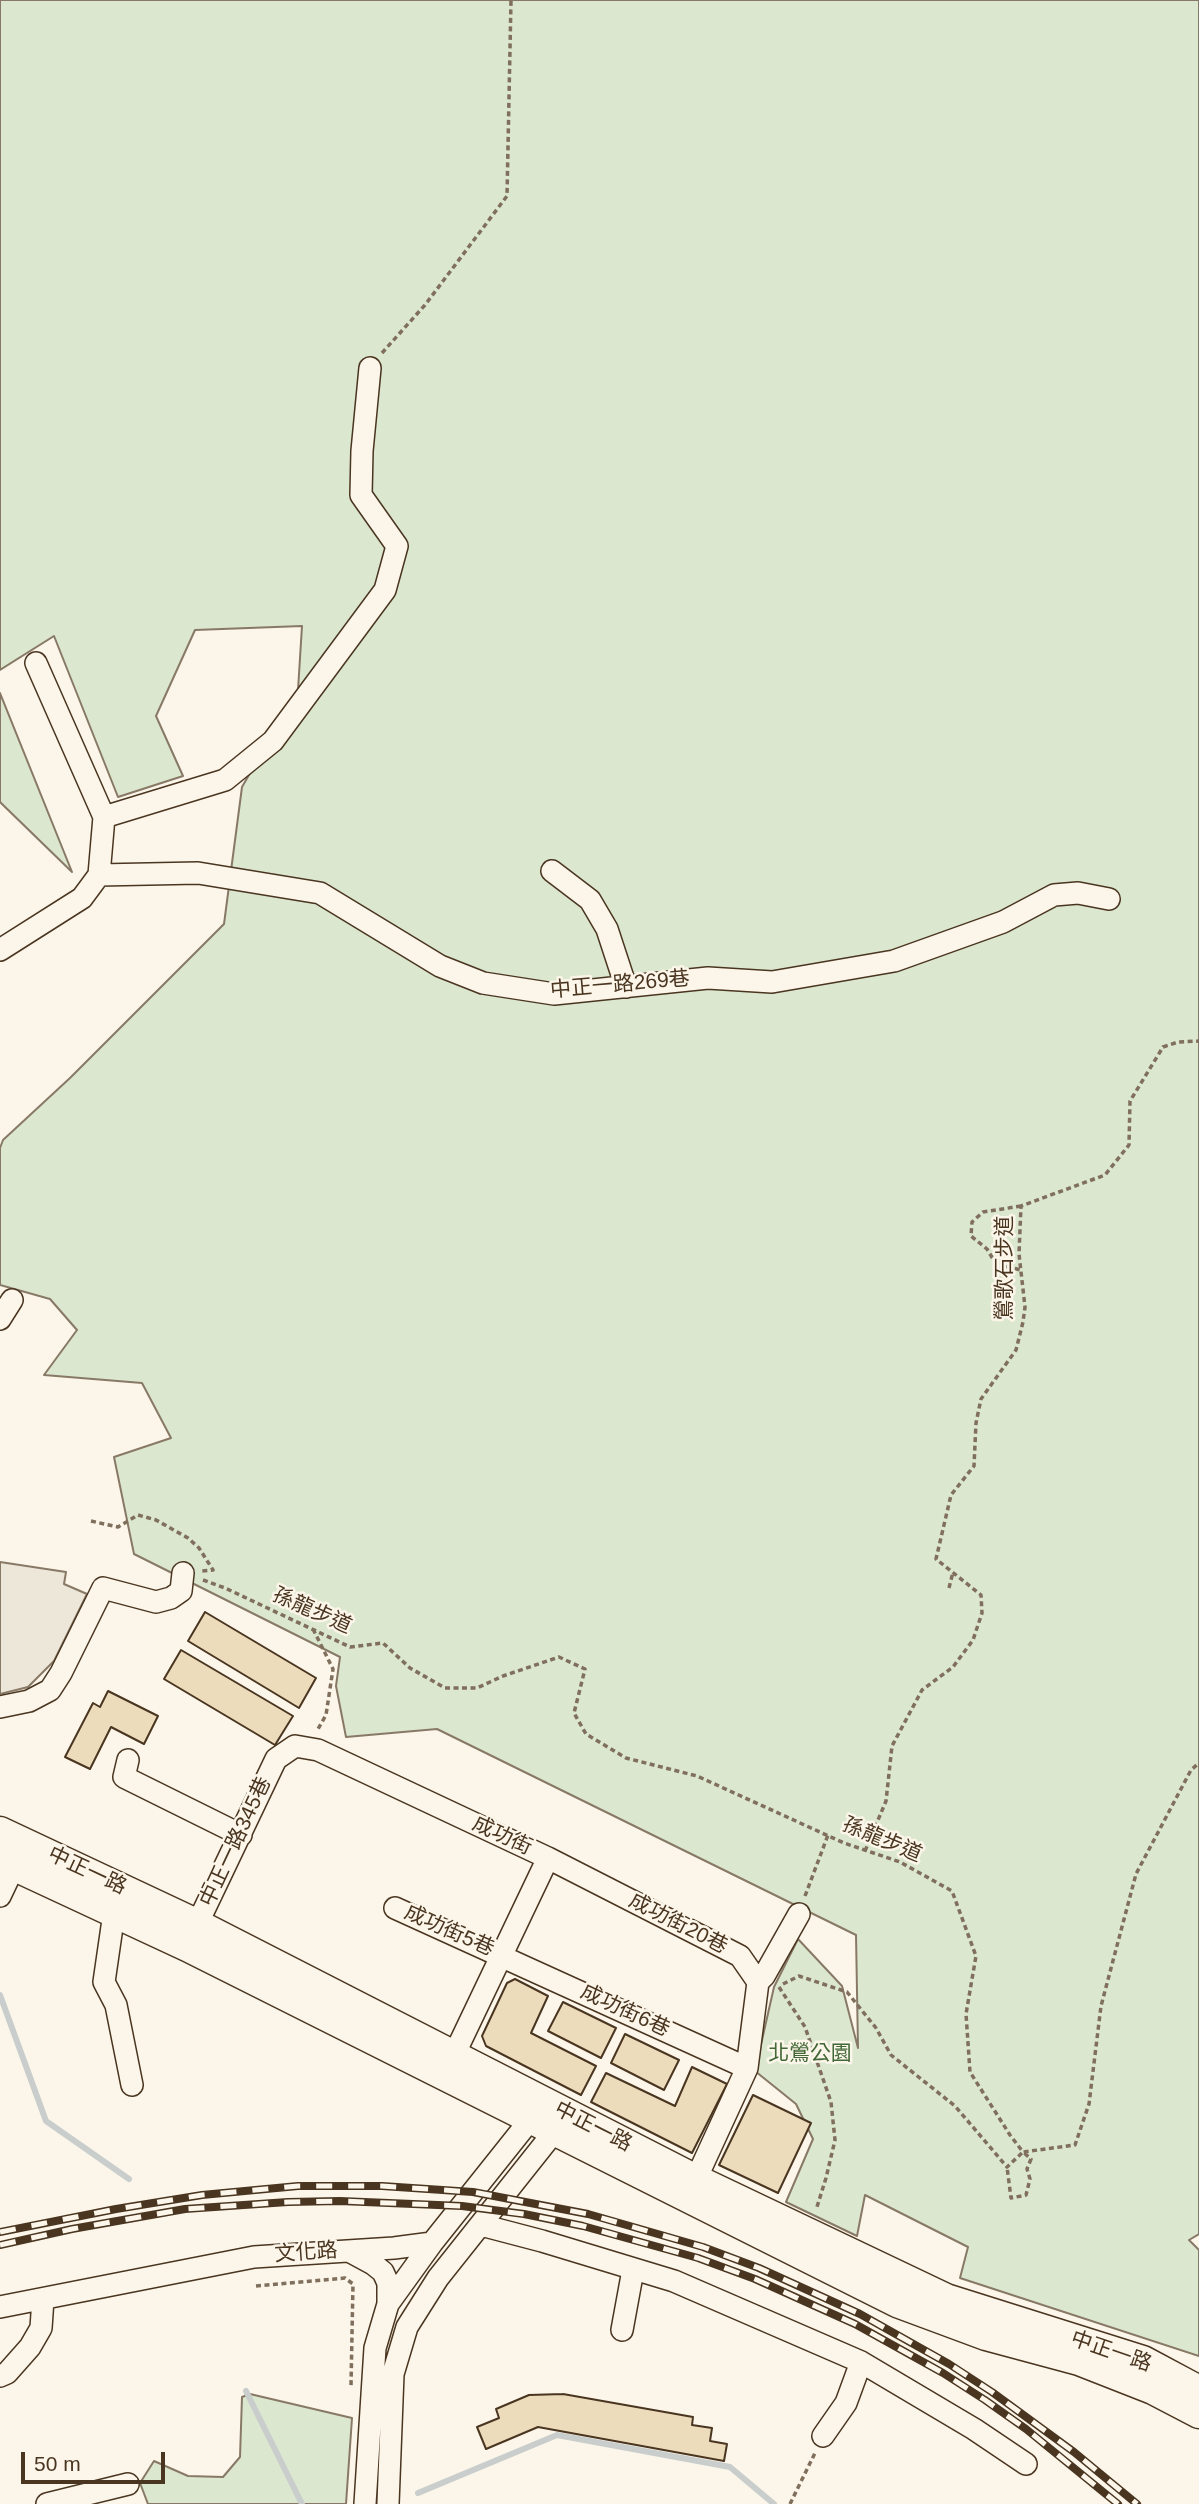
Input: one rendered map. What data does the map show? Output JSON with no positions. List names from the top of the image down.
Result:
{
  "streets": {
    "main road": ["中正一路"],
    "street": [
      "中正一路269巷",
      "成功街",
      "中正一路345巷",
      "成功街20巷",
      "成功街5巷",
      "成功街6巷",
      "文化路"
    ],
    "path": ["鶯歌石步道", "孫龍步道"]
  },
  "crossings": [
    ["鶯歌石步道", "孫龍步道"],
    ["成功街", "中正一路345巷"],
    ["成功街", "中正一路"],
    ["成功街", "成功街20巷"],
    ["成功街", "成功街5巷"],
    ["成功街", "成功街6巷"],
    ["中正一路345巷", "中正一路"],
    ["成功街5巷", "成功街6巷"]
  ],
  "parks": ["北鶯公園"],
  "scale_bar": "50 m"
}
